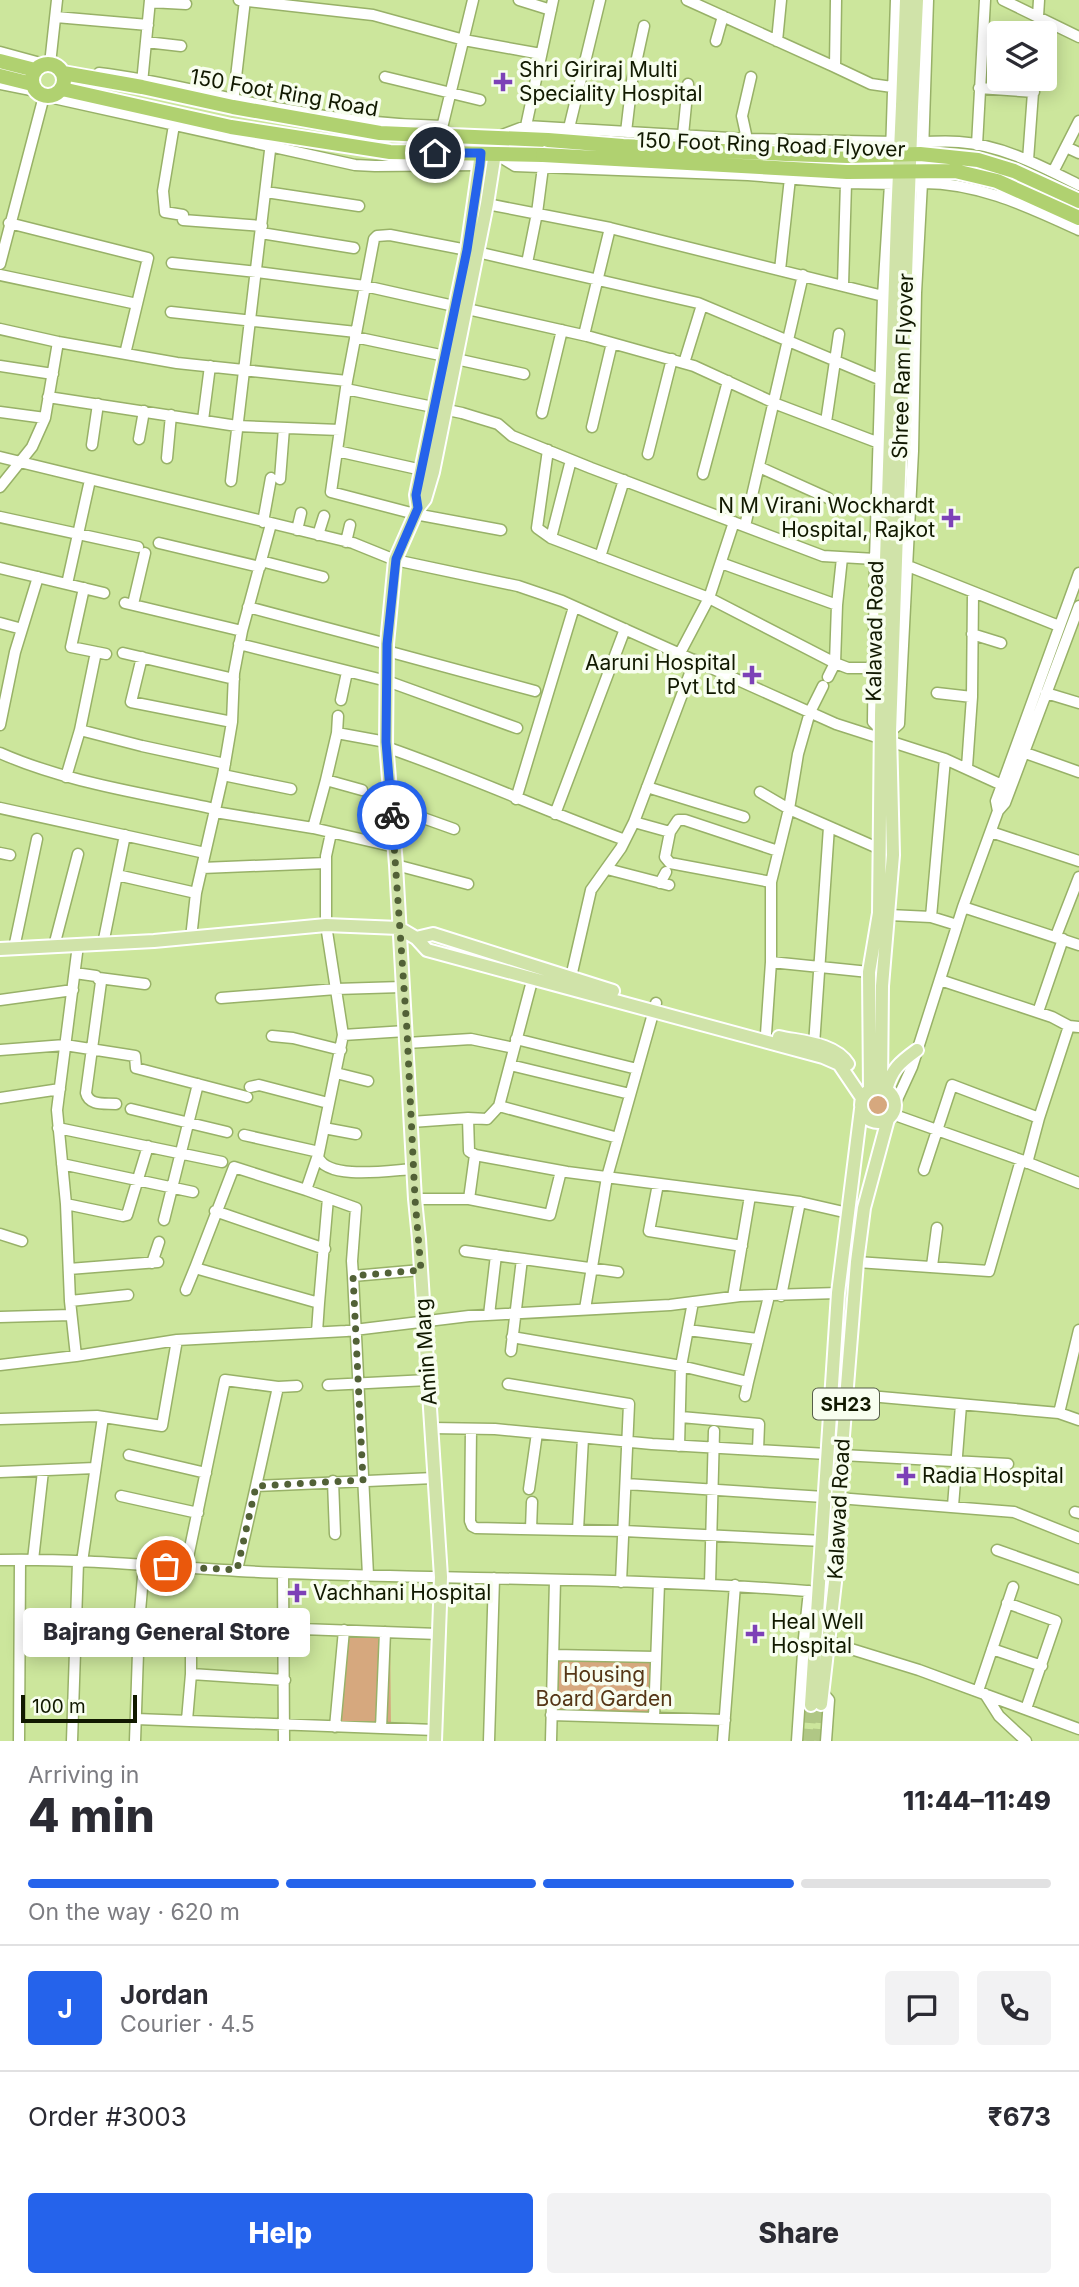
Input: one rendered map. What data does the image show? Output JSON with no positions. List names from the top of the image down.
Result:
{
  "streets": {
    "highway": ["150 Foot Ring Road", "150 Foot Ring Road Flyover"],
    "main road": [
      "Shree Ram Flyover",
      "Kalawad Road",
      "Amin Marg",
      "SH23"
    ]
  },
  "crossings": [
    ["150 Foot Ring Road", "150 Foot Ring Road Flyover"],
    ["150 Foot Ring Road", "Amin Marg"],
    ["150 Foot Ring Road Flyover", "Amin Marg"],
    ["Shree Ram Flyover", "Kalawad Road"],
    ["Kalawad Road", "SH23"]
  ],
  "parks": ["Housing Board Garden"],
  "places": {
    "health": [
      "Shri Giriraj Multi Speciality Hospital",
      "N M Virani Wockhardt Hospital, Rajkot",
      "Aaruni Hospital Pvt Ltd",
      "Radia Hospital",
      "Vachhani Hospital",
      "Heal Well Hospital"
    ],
    "other": ["Bajrang General Store"]
  },
  "scale_bar": "100 m",
  "page": {
    "bubble": "Bajrang General Store",
    "scale": "100 m",
    "heading": ["4 min", "Arriving in", "11:44–11:49"],
    "panel": [
      "Jordan",
      "Courier · 4.5",
      "Order #3003",
      "₹673"
    ],
    "bar": "On the way · 620 m",
    "round": "J",
    "buttons": ["Help", "Share"]
  }
}
